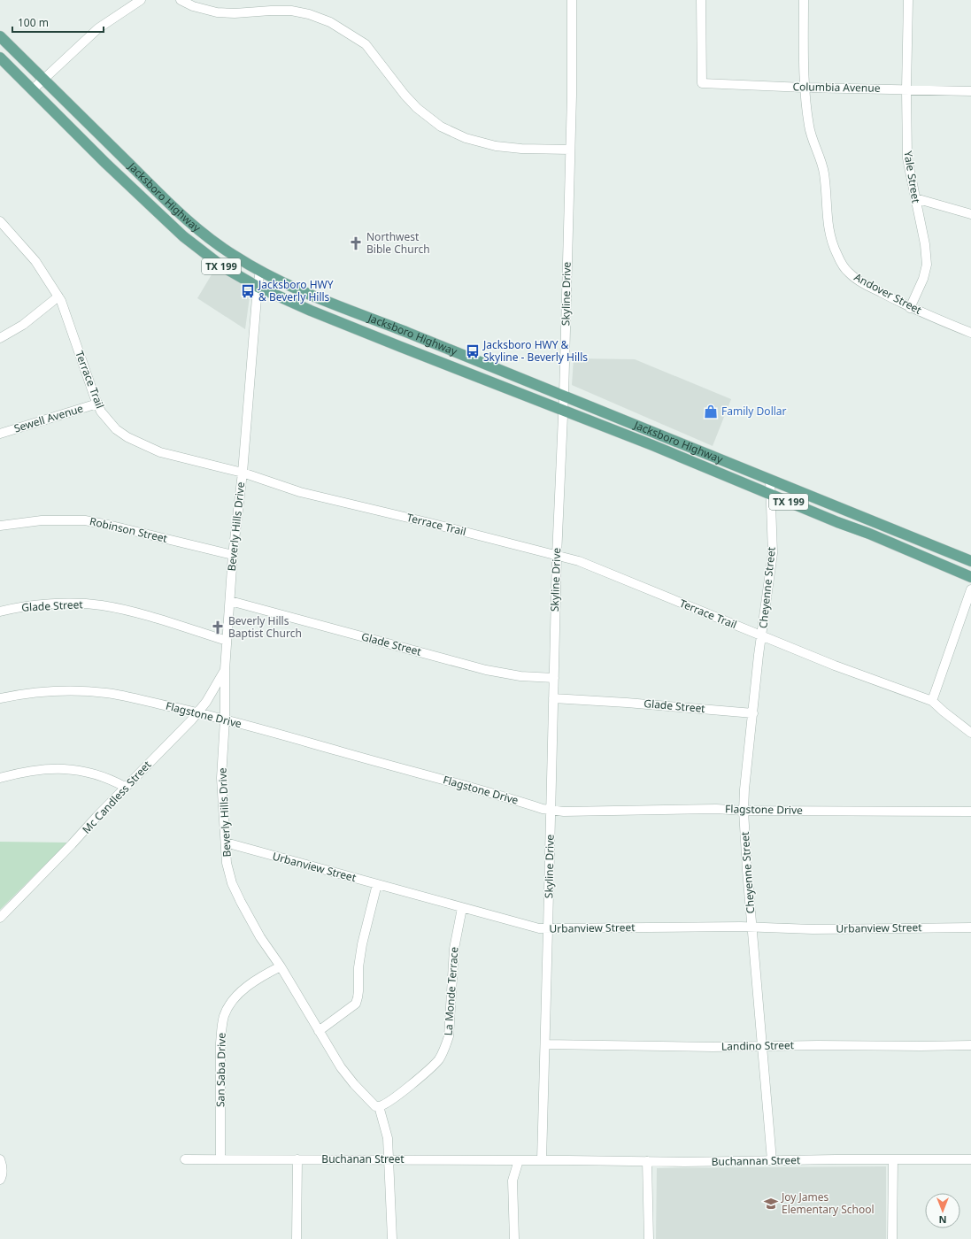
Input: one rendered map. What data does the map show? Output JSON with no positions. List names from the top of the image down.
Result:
{
  "streets": {
    "main road": ["Jacksboro Highway", "TX 199"],
    "street": [
      "Columbia Avenue",
      "Yale Street",
      "Skyline Drive",
      "Andover Street",
      "Terrace Trail",
      "Sewell Avenue",
      "Beverly Hills Drive",
      "Robinson Street",
      "Cheyenne Street",
      "Glade Street",
      "Flagstone Drive",
      "Mc Candless Street",
      "Urbanview Street",
      "La Monde Terrace",
      "Landino Street",
      "San Saba Drive",
      "Buchanan Street",
      "Buchannan Street"
    ]
  },
  "crossings": [
    ["Columbia Avenue", "Yale Street"],
    ["Columbia Avenue", "Andover Street"],
    ["Yale Street", "Andover Street"],
    ["Jacksboro Highway", "Skyline Drive"],
    ["Jacksboro Highway", "Beverly Hills Drive"],
    ["Jacksboro Highway", "Cheyenne Street"],
    ["Skyline Drive", "Terrace Trail"],
    ["Skyline Drive", "Glade Street"],
    ["Skyline Drive", "Flagstone Drive"],
    ["Skyline Drive", "Urbanview Street"],
    ["Skyline Drive", "Landino Street"],
    ["Skyline Drive", "Buchanan Street"],
    ["Skyline Drive", "Buchannan Street"],
    ["Terrace Trail", "Sewell Avenue"],
    ["Terrace Trail", "Beverly Hills Drive"],
    ["Terrace Trail", "Cheyenne Street"],
    ["Beverly Hills Drive", "Robinson Street"],
    ["Beverly Hills Drive", "Glade Street"],
    ["Beverly Hills Drive", "Flagstone Drive"],
    ["Beverly Hills Drive", "Mc Candless Street"],
    ["Beverly Hills Drive", "Urbanview Street"],
    ["Beverly Hills Drive", "La Monde Terrace"],
    ["Beverly Hills Drive", "San Saba Drive"],
    ["Cheyenne Street", "Glade Street"],
    ["Cheyenne Street", "Flagstone Drive"],
    ["Cheyenne Street", "Urbanview Street"],
    ["Cheyenne Street", "Landino Street"],
    ["Cheyenne Street", "Buchannan Street"],
    ["Flagstone Drive", "Mc Candless Street"],
    ["Urbanview Street", "La Monde Terrace"],
    ["San Saba Drive", "Buchanan Street"],
    ["Buchanan Street", "Buchannan Street"]
  ],
  "places": {
    "church": ["Northwest Bible Church", "Beverly Hills Baptist Church"],
    "bus stop": ["Jacksboro HWY & Beverly Hills", "Jacksboro HWY & Skyline - Beverly Hills"],
    "shop": ["Family Dollar"],
    "school or university": ["Joy James Elementary School"]
  },
  "scale_bar": "100 m",
  "north": "bottom"
}
